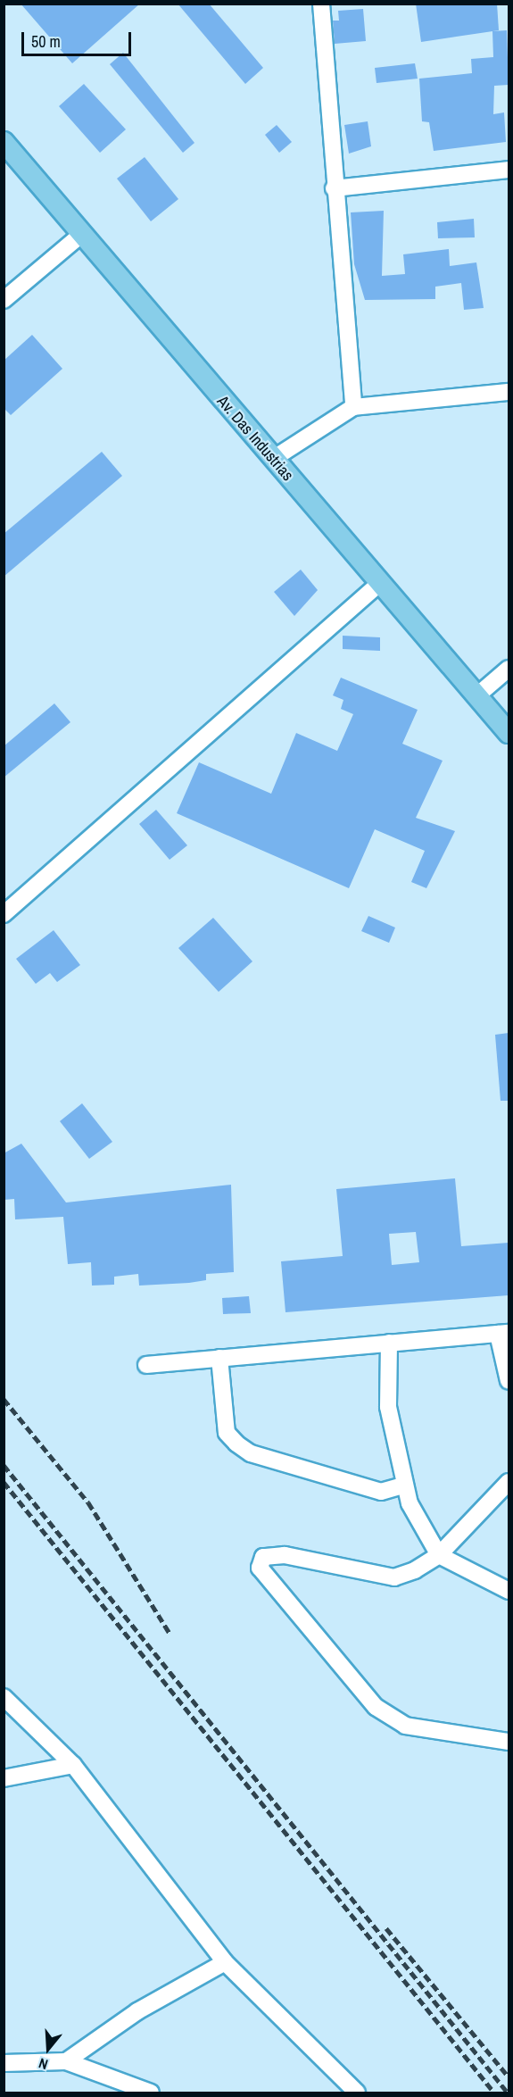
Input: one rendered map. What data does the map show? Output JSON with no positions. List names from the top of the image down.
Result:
{
  "streets": {
    "main road": ["Av. Das Industrias"]
  },
  "scale_bar": "50 m",
  "north": "bottom"
}
